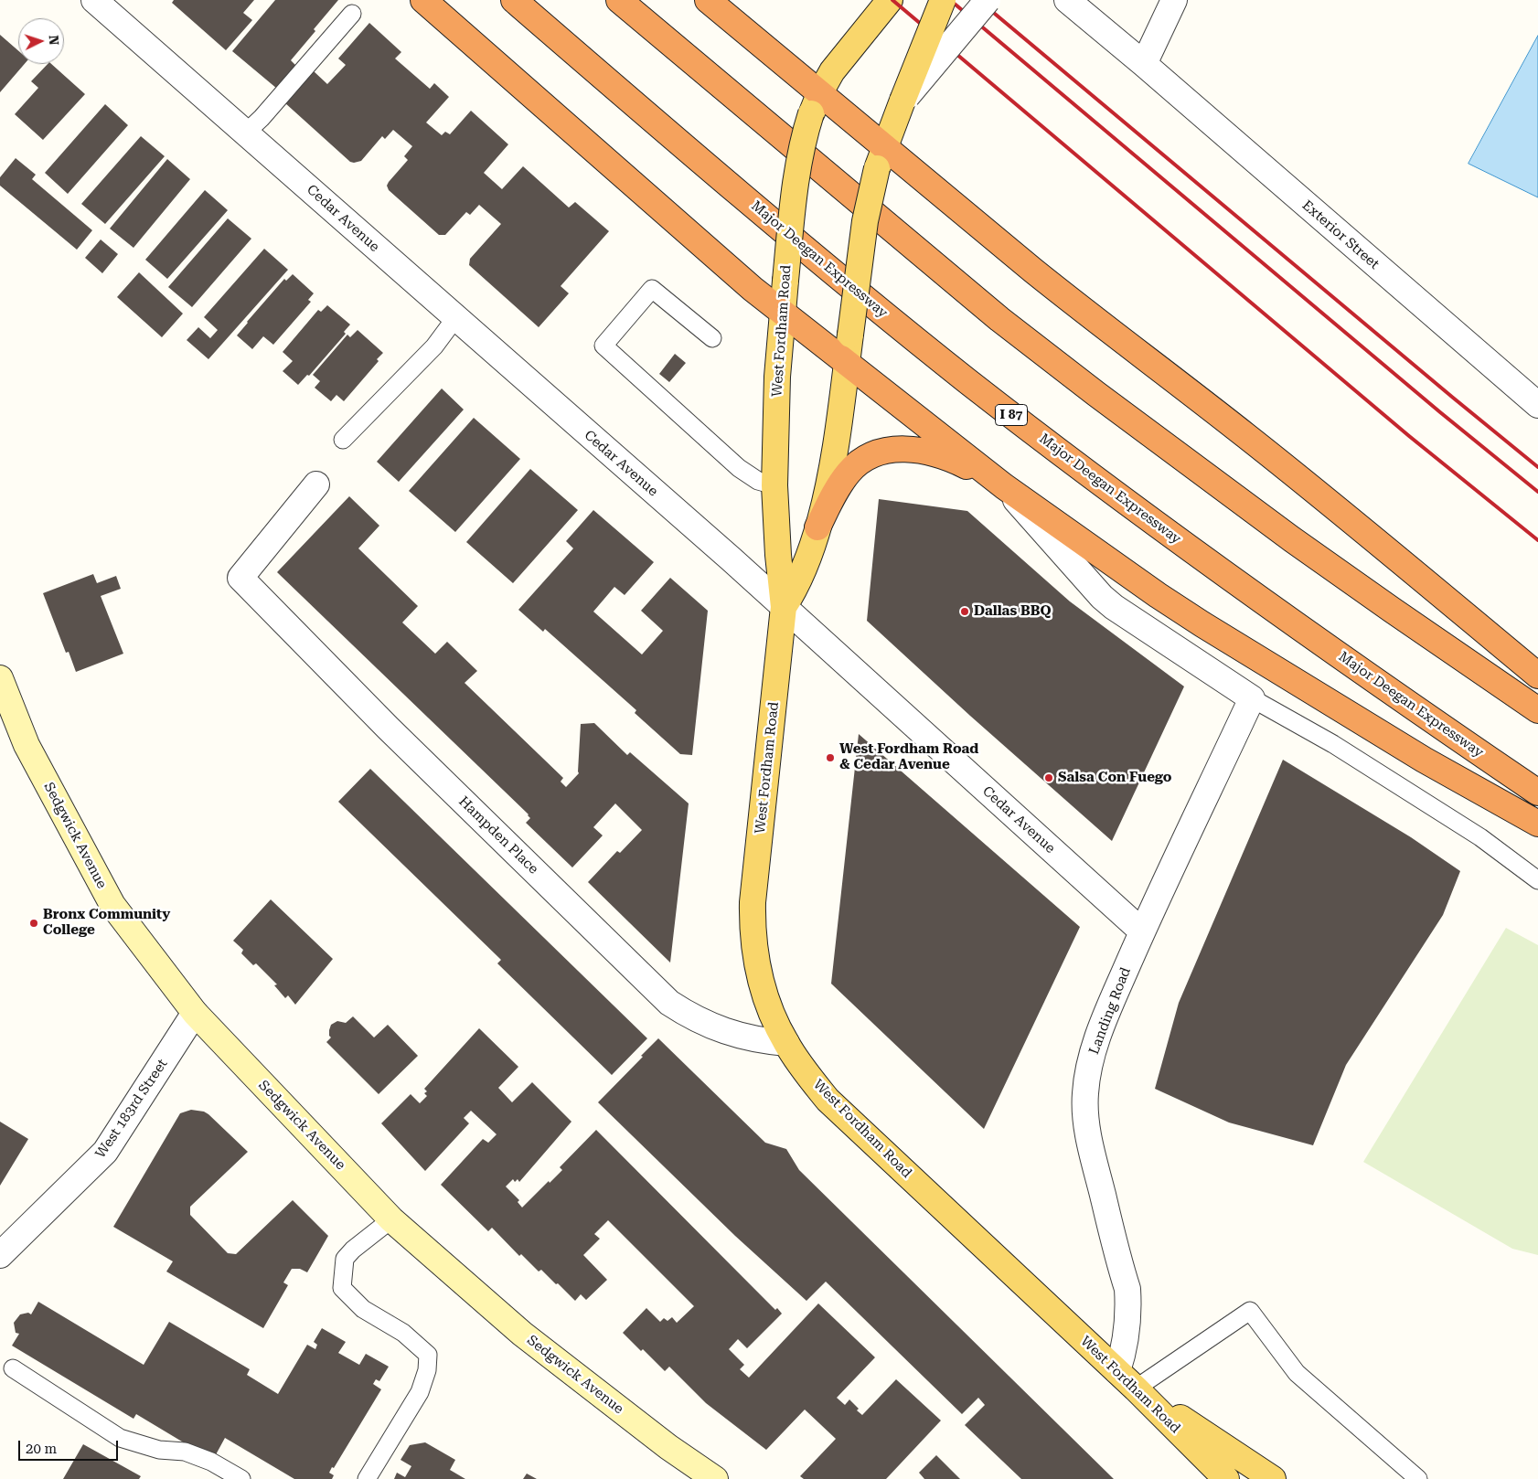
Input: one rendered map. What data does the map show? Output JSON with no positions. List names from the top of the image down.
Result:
{
  "streets": {
    "highway": ["Major Deegan Expressway", "I 87"],
    "main road": ["West Fordham Road", "Sedgwick Avenue"],
    "street": [
      "Cedar Avenue",
      "Exterior Street",
      "Hampden Place",
      "Landing Road",
      "West 183rd Street"
    ]
  },
  "crossings": [
    ["Cedar Avenue", "West Fordham Road"],
    ["Cedar Avenue", "Landing Road"],
    ["West Fordham Road", "Hampden Place"],
    ["West Fordham Road", "Landing Road"],
    ["Sedgwick Avenue", "West 183rd Street"]
  ],
  "places": [
    "Dallas BBQ",
    "West Fordham Road & Cedar Avenue",
    "Salsa Con Fuego",
    "Bronx Community College"
  ],
  "scale_bar": "20 m",
  "north": "right"
}
